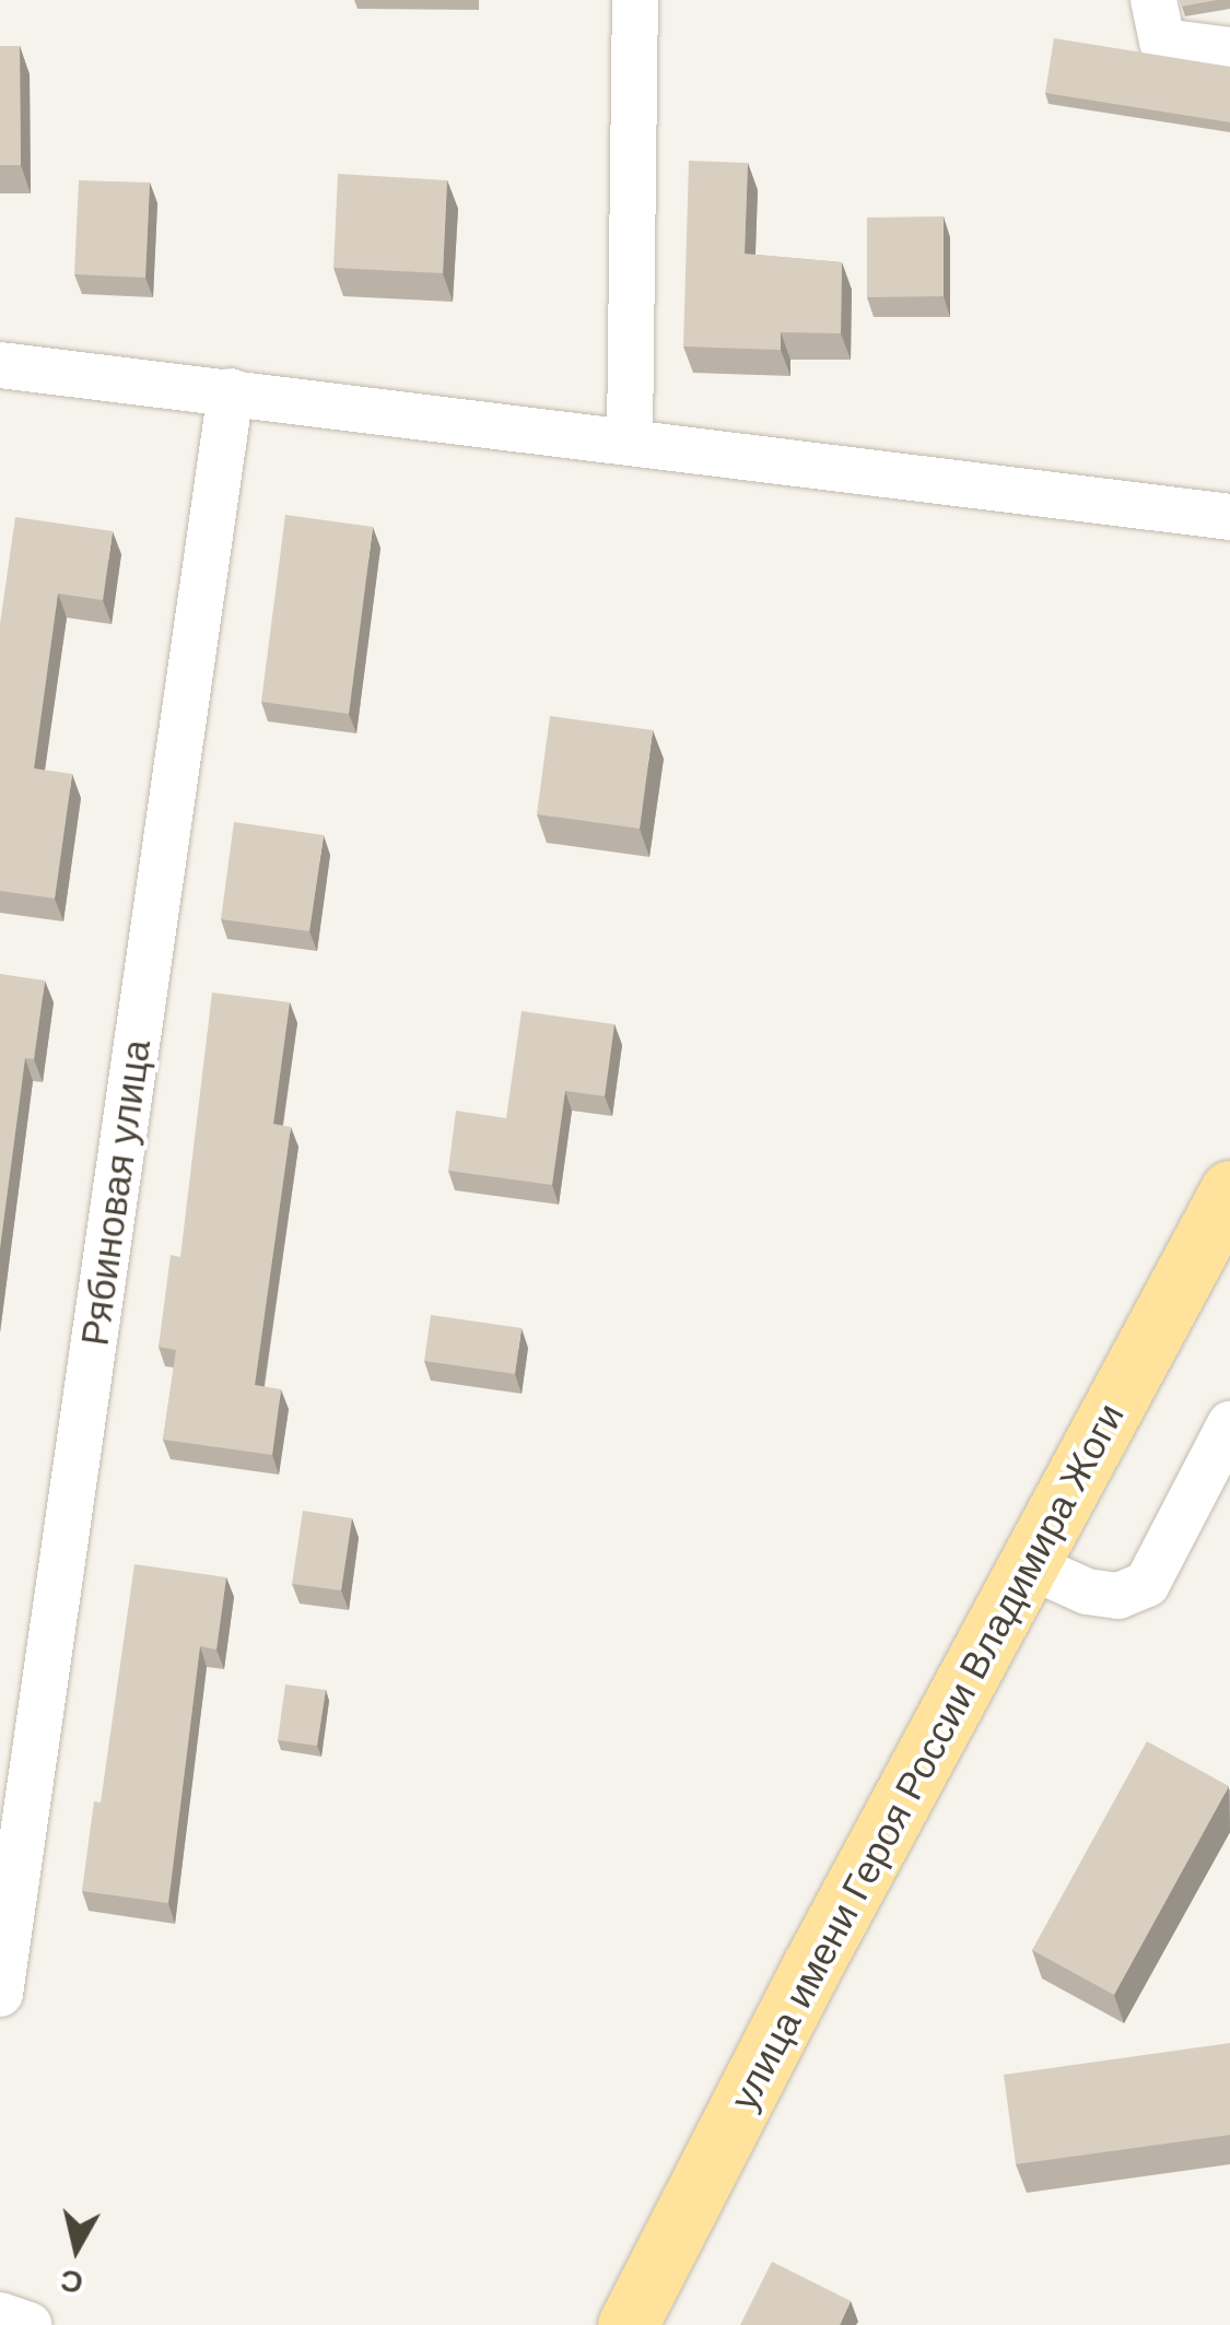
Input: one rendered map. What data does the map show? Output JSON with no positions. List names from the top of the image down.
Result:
{
  "streets": {
    "main road": ["улица имени Героя России Владимира Жоги"],
    "street": ["Рябиновая улица"]
  },
  "north": "bottom"
}
